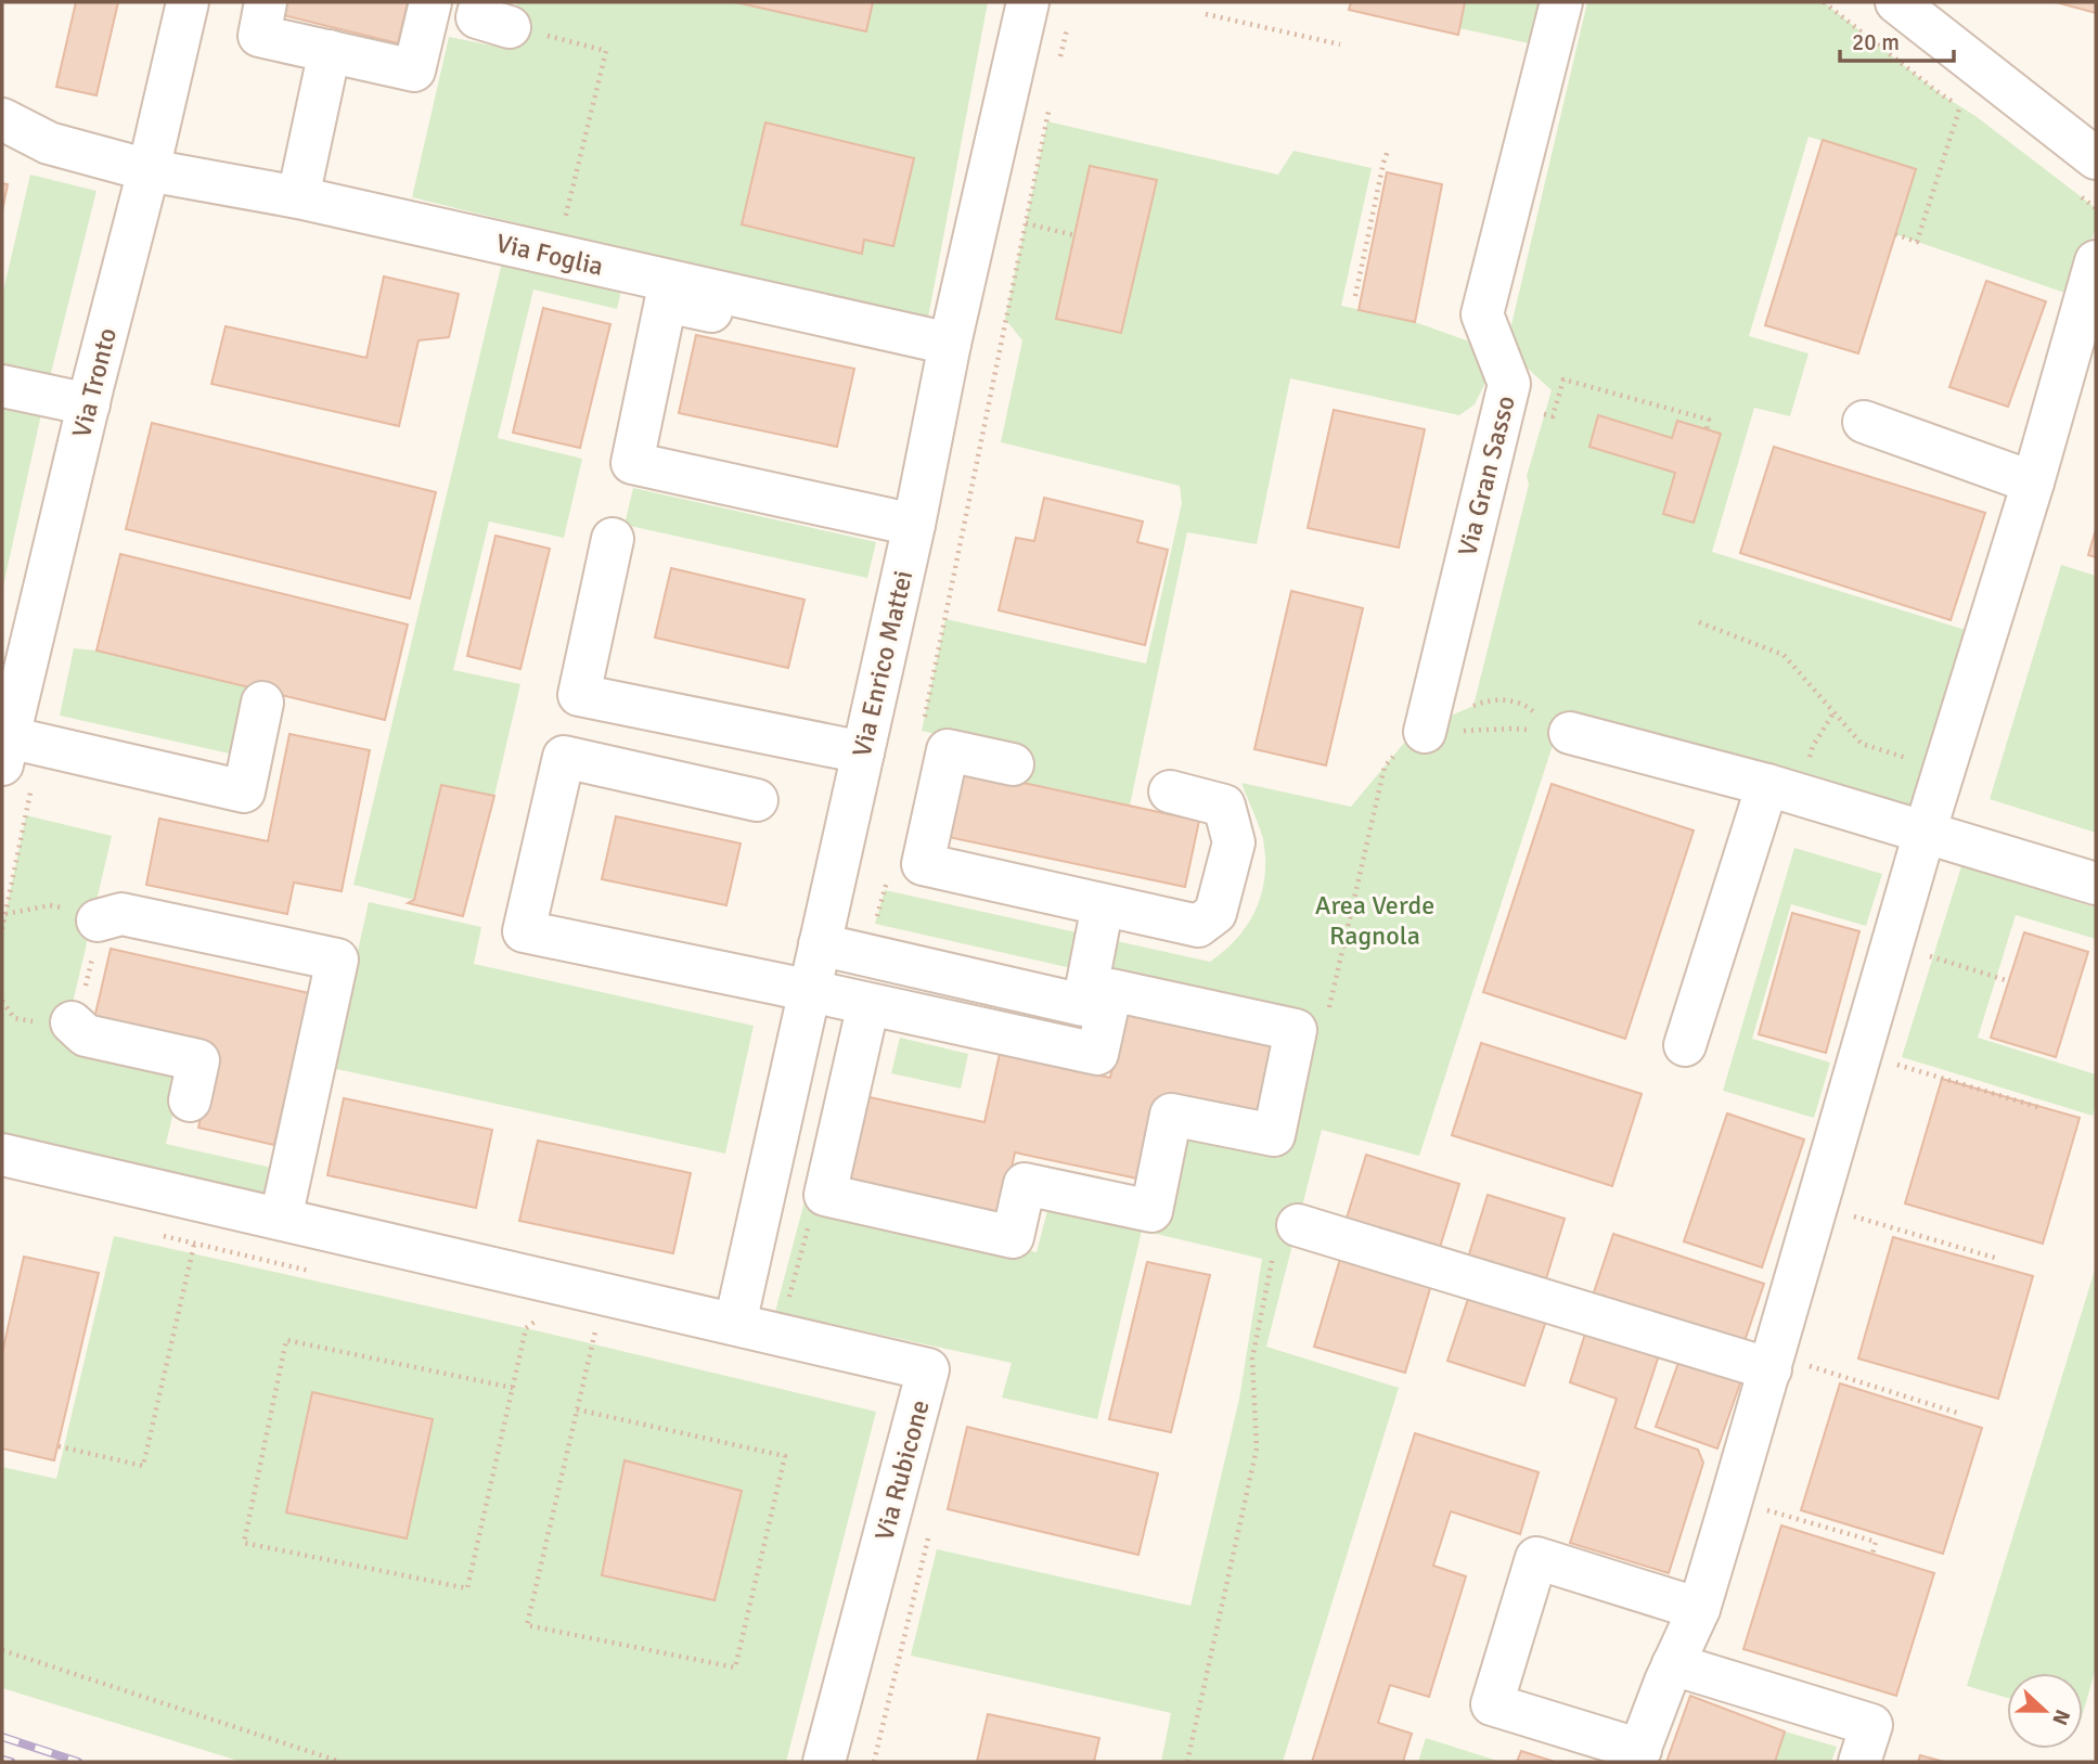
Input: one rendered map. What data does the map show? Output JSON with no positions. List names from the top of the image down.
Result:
{
  "streets": {
    "street": [
      "Via Foglia",
      "Via Tronto",
      "Via Gran Sasso",
      "Via Enrico Mattei",
      "Via Rubicone"
    ]
  },
  "crossings": [
    ["Via Foglia", "Via Tronto"],
    ["Via Foglia", "Via Enrico Mattei"],
    ["Via Enrico Mattei", "Via Rubicone"]
  ],
  "parks": ["Area Verde Ragnola"],
  "scale_bar": "20 m",
  "north": "right"
}
